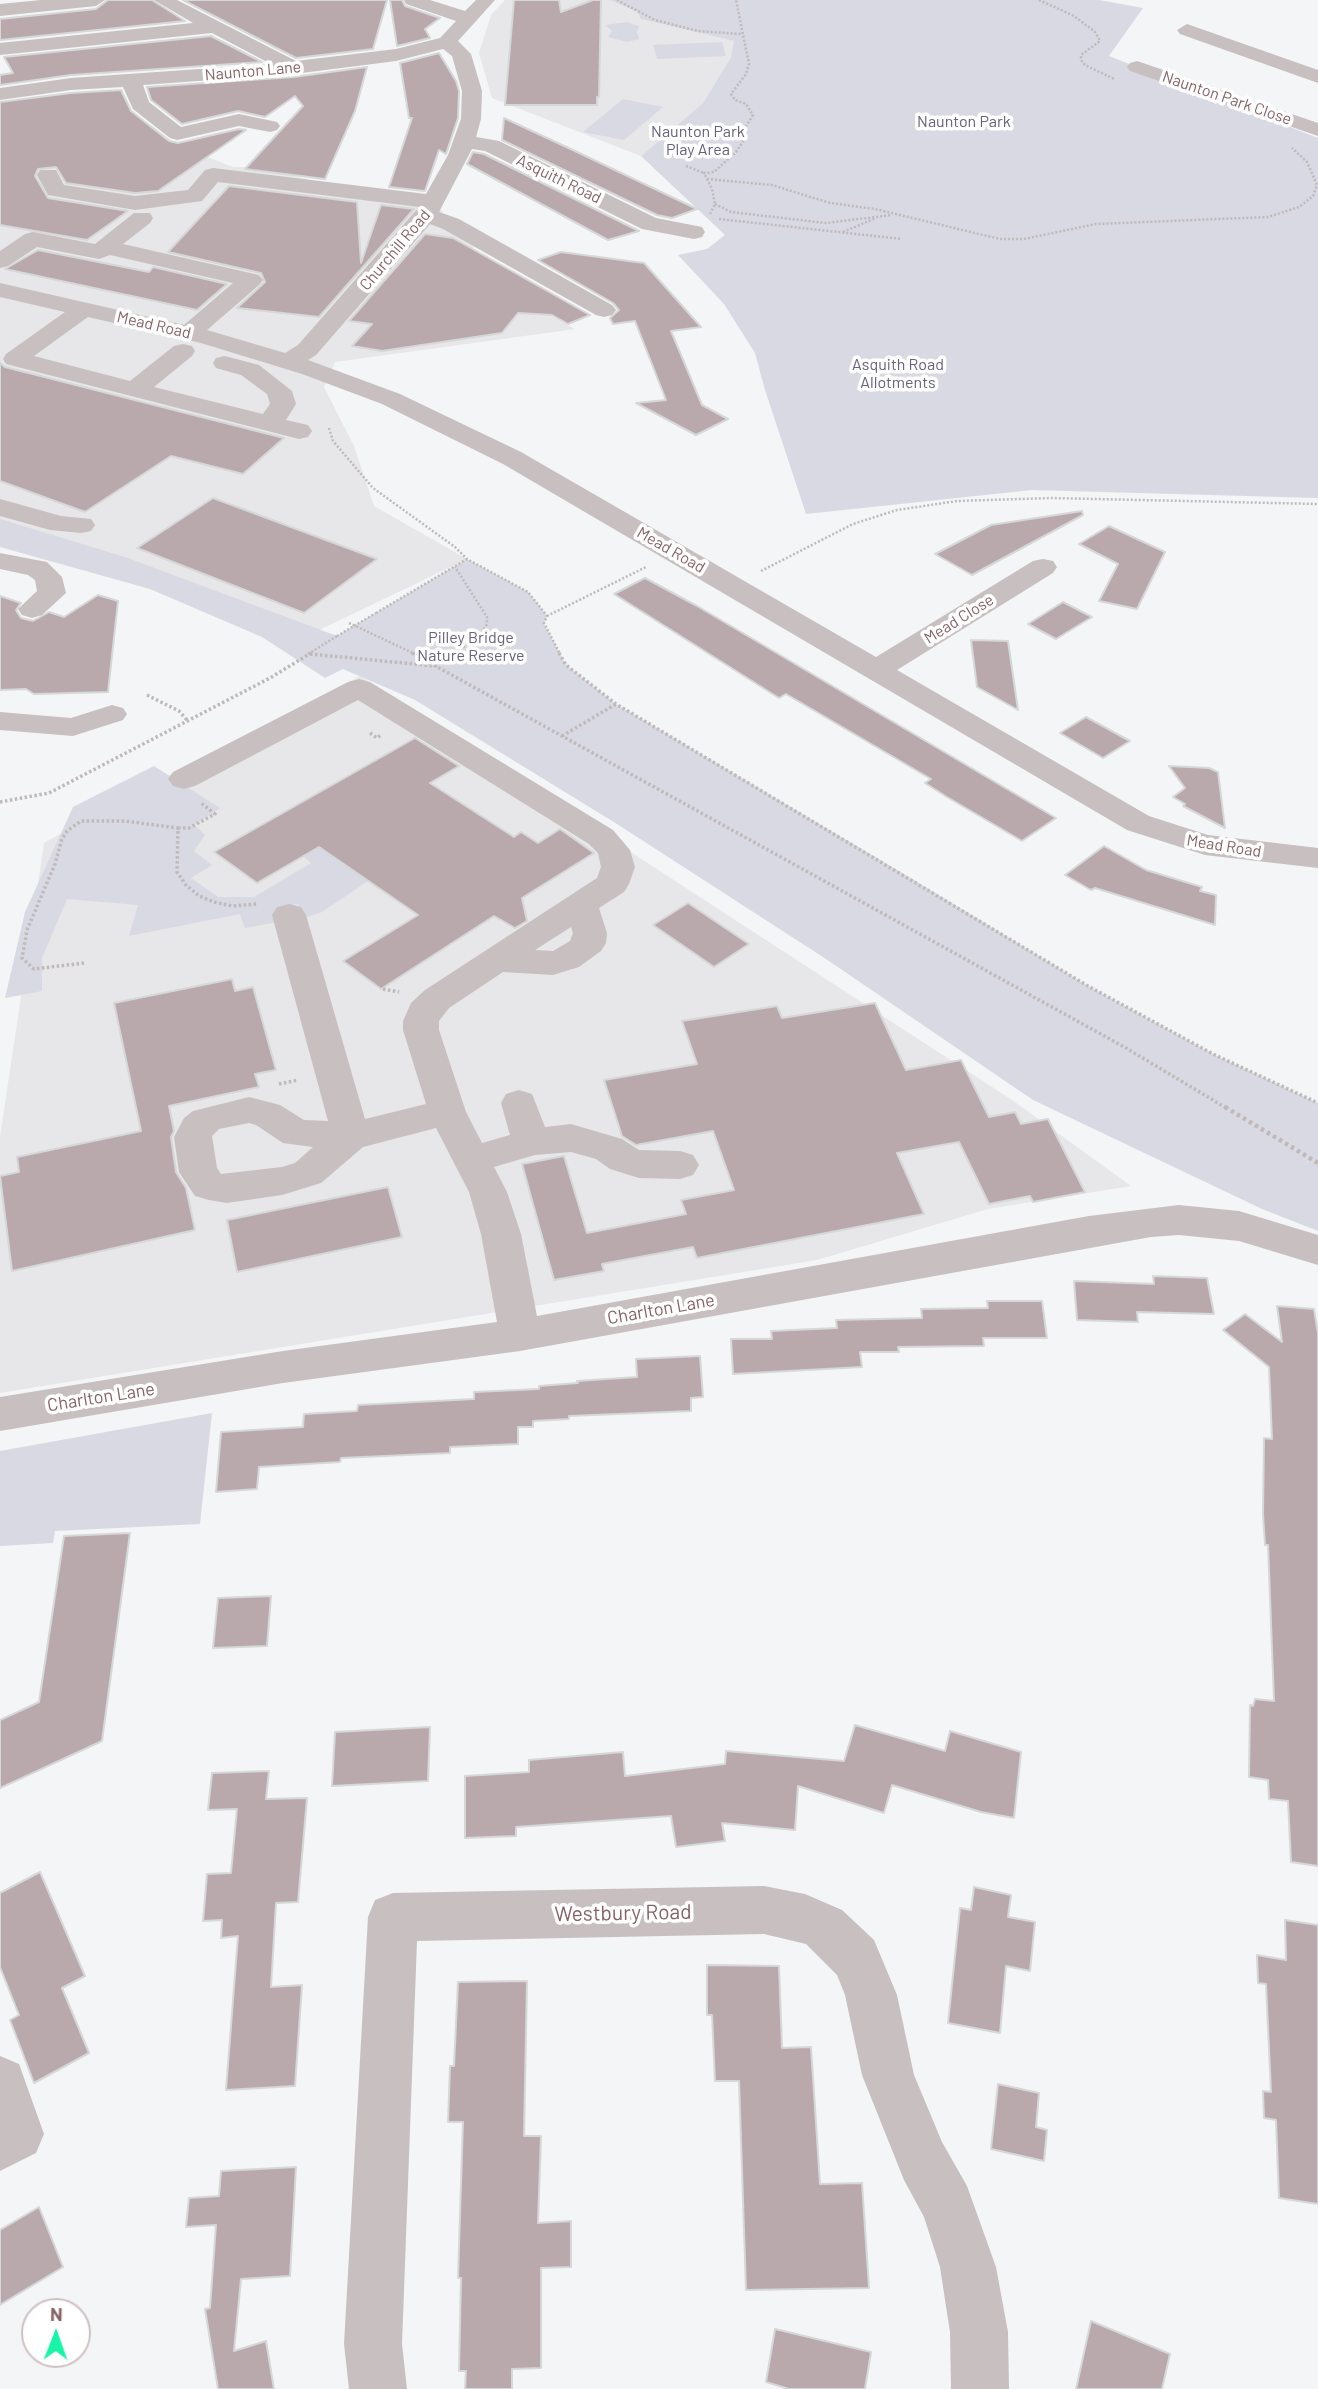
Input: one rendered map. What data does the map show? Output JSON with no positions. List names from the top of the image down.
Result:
{
  "streets": {
    "street": [
      "Naunton Lane",
      "Naunton Park Close",
      "Asquith Road",
      "Churchill Road",
      "Mead Road",
      "Mead Close",
      "Charlton Lane",
      "Westbury Road"
    ]
  },
  "crossings": [
    ["Naunton Lane", "Churchill Road"],
    ["Asquith Road", "Churchill Road"],
    ["Churchill Road", "Mead Road"],
    ["Mead Road", "Mead Close"]
  ],
  "parks": [
    "Naunton Park",
    "Naunton Park Play Area",
    "Asquith Road Allotments",
    "Pilley Bridge Nature Reserve"
  ],
  "north": "top"
}
